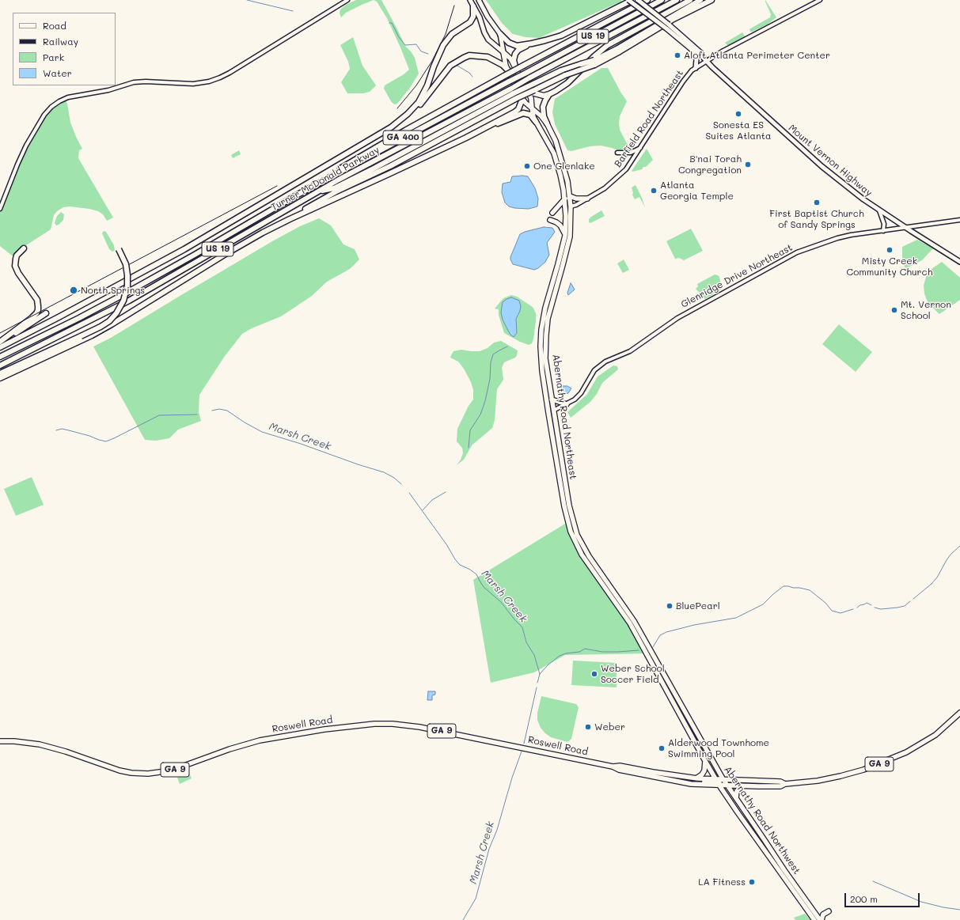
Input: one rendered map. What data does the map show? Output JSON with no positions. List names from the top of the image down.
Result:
{
  "streets": {
    "highway": ["US 19", "GA 400", "Turner McDonald Parkway"],
    "main road": [
      "Mount Vernon Highway",
      "Abernathy Road Northeast",
      "Roswell Road",
      "GA 9",
      "Abernathy Road Northwest"
    ],
    "street": ["Barfield Road Northeast", "Glenridge Drive Northeast"]
  },
  "crossings": [
    ["US 19", "Turner McDonald Parkway"],
    ["Barfield Road Northeast", "Mount Vernon Highway"],
    ["Barfield Road Northeast", "Abernathy Road Northeast"],
    ["Mount Vernon Highway", "Glenridge Drive Northeast"],
    ["Glenridge Drive Northeast", "Abernathy Road Northeast"],
    ["Abernathy Road Northeast", "Abernathy Road Northwest"],
    ["Roswell Road", "Abernathy Road Northwest"]
  ],
  "water": ["Marsh Creek"],
  "places": [
    "Aloft Atlanta Perimeter Center",
    "Sonesta ES Suites Atlanta",
    "B'nai Torah Congregation",
    "One Glenlake",
    "Atlanta Georgia Temple",
    "First Baptist Church of Sandy Springs",
    "Misty Creek Community Church",
    "North Springs",
    "Mt. Vernon School",
    "BluePearl",
    "Weber School Soccer Field",
    "Weber",
    "Alderwood Townhome Swimming Pool",
    "LA Fitness"
  ],
  "legend": [
    "Road",
    "Railway",
    "Park",
    "Water"
  ],
  "scale_bar": "200 m"
}
